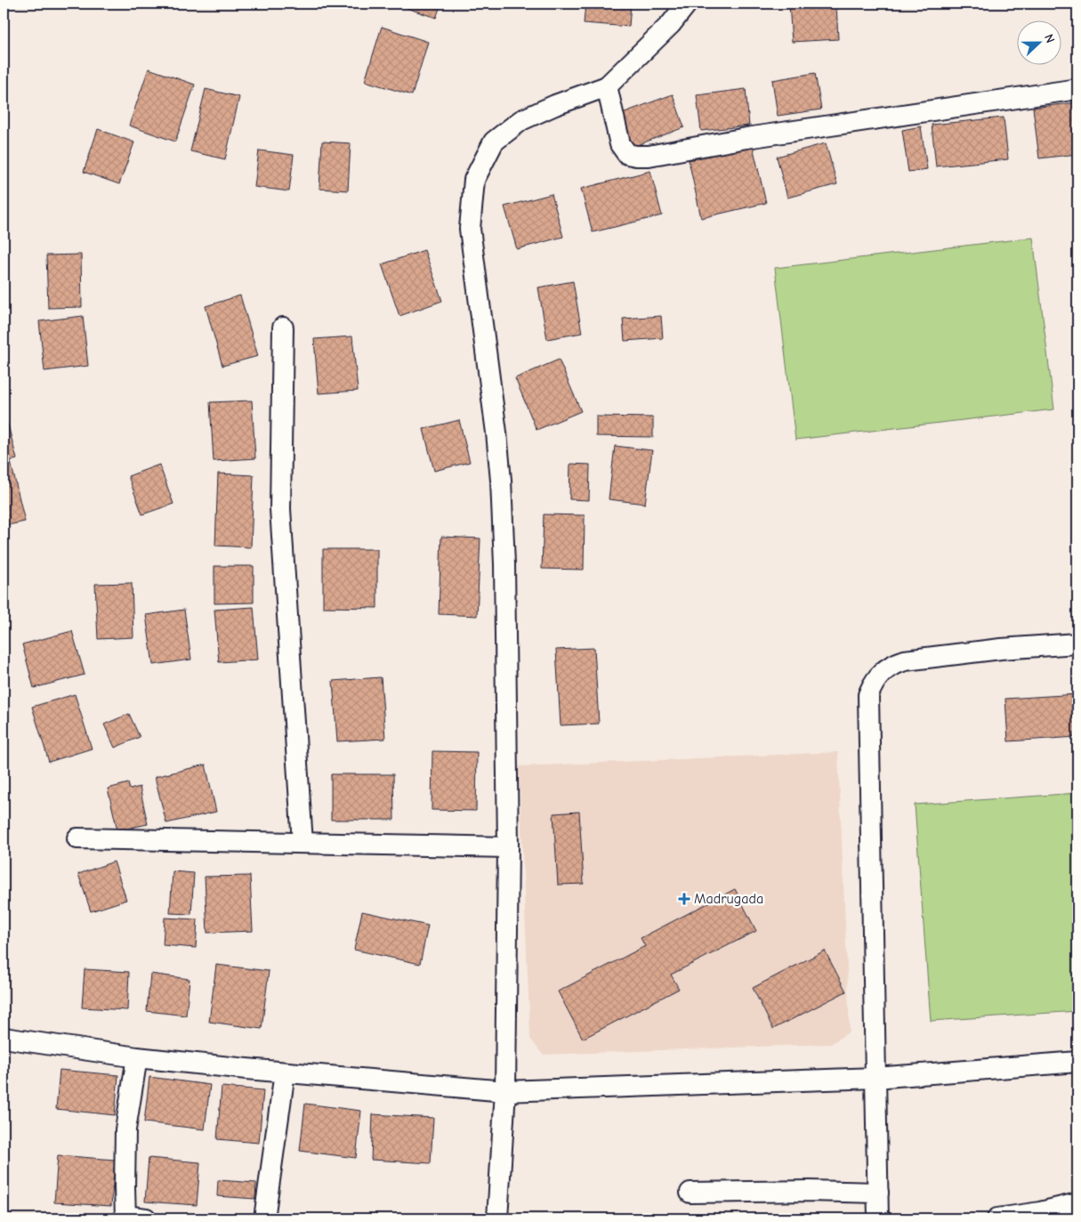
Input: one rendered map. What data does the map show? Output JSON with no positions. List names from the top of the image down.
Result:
{
  "places": {
    "health": ["Madrugada"]
  },
  "north": "right"
}
